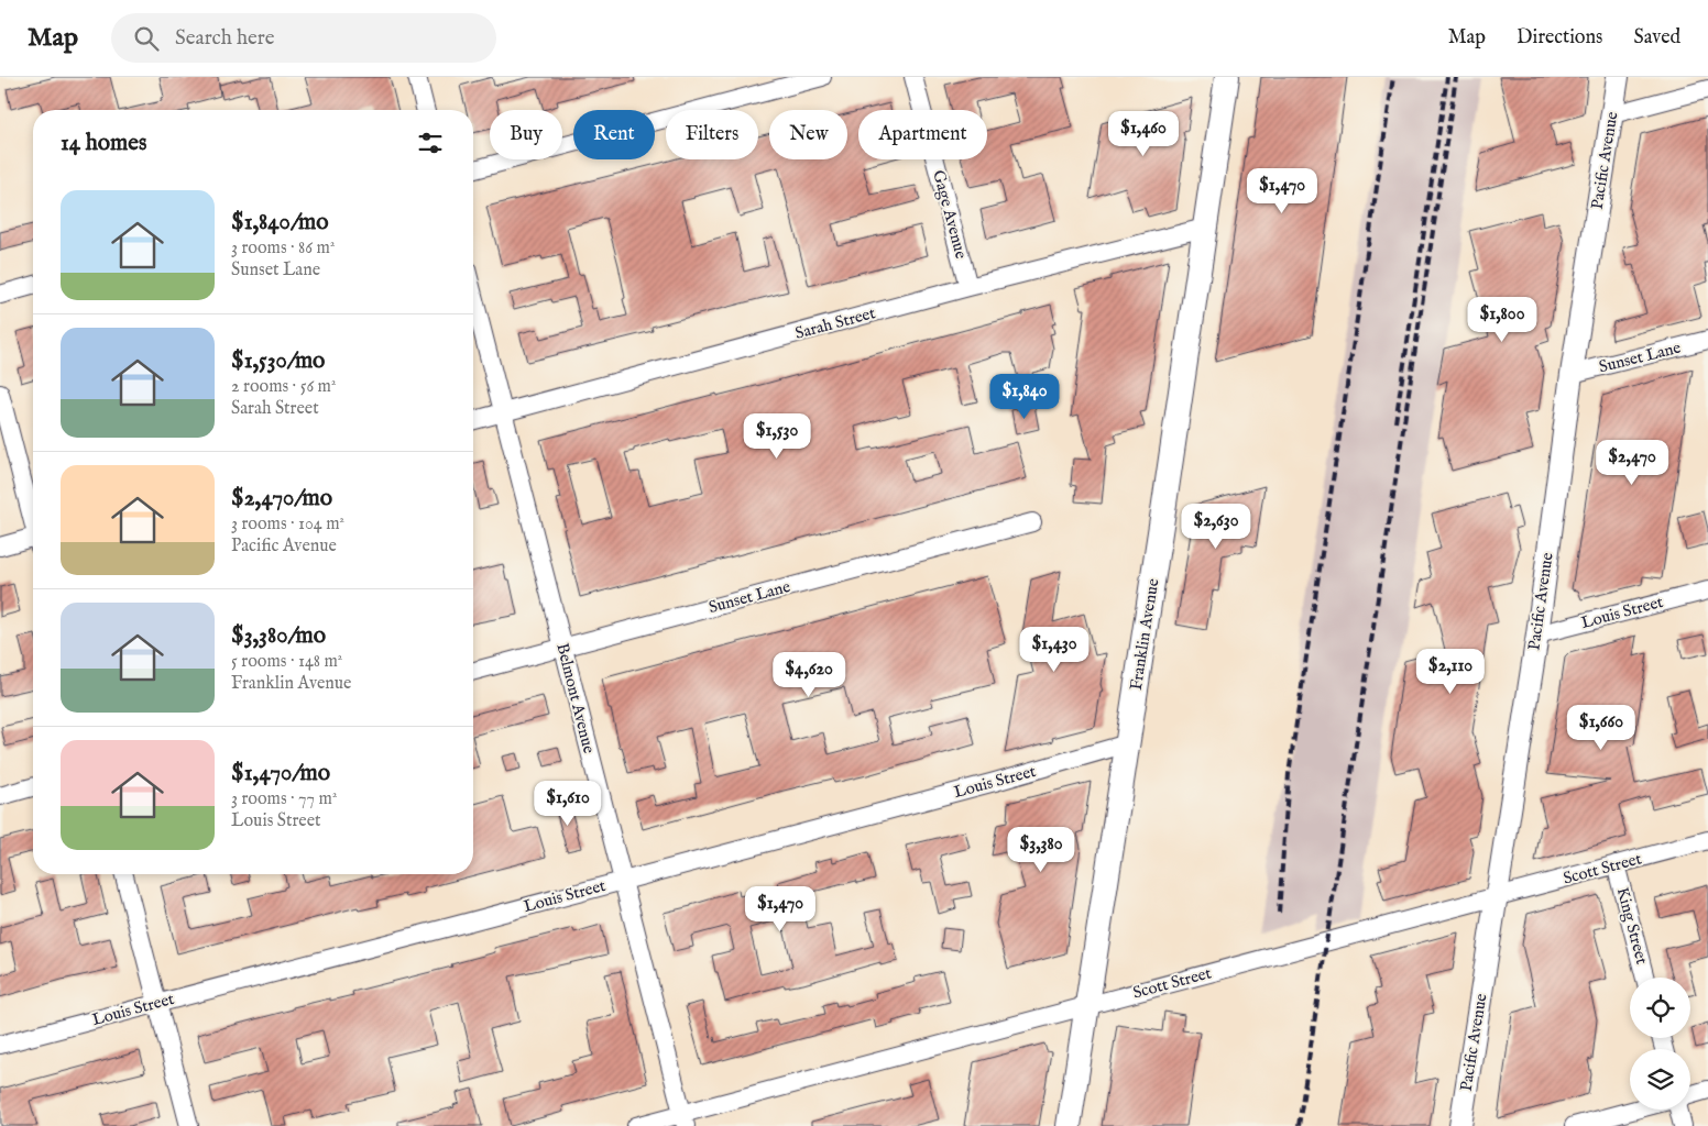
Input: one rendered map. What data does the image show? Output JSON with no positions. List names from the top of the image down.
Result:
{
  "streets": {
    "main road": ["Franklin Avenue"],
    "street": [
      "Pacific Avenue",
      "Gage Avenue",
      "Sarah Street",
      "Sunset Lane",
      "Louis Street",
      "Belmont Avenue",
      "Scott Street",
      "King Street"
    ]
  },
  "crossings": [
    ["Pacific Avenue", "Sunset Lane"],
    ["Pacific Avenue", "Louis Street"],
    ["Pacific Avenue", "Scott Street"],
    ["Gage Avenue", "Sarah Street"],
    ["Sarah Street", "Franklin Avenue"],
    ["Sarah Street", "Belmont Avenue"],
    ["Sunset Lane", "Belmont Avenue"],
    ["Louis Street", "Franklin Avenue"],
    ["Louis Street", "Belmont Avenue"],
    ["Franklin Avenue", "Scott Street"],
    ["Belmont Avenue", "Scott Street"],
    ["Scott Street", "King Street"]
  ],
  "page": {
    "header": "Map",
    "search": "Search here",
    "nav": ["Map", "Directions", "Saved"],
    "chip": [
      "Buy",
      "Rent",
      "Filters",
      "New",
      "Apartment"
    ],
    "heading": "14 homes",
    "price": [
      "$1,460",
      "$1,470",
      "$1,800",
      "$1,840",
      "$1,530",
      "$2,470",
      "$2,630",
      "$1,430",
      "$2,110",
      "$4,620",
      "$1,660",
      "$1,610",
      "$3,380",
      "$1,470"
    ],
    "list": [
      {
        "name": "$1,840/mo",
        "note": "3 rooms · 86 m² · Sunset Lane"
      },
      {
        "name": "$1,530/mo",
        "note": "2 rooms · 56 m² · Sarah Street"
      },
      {
        "name": "$2,470/mo",
        "note": "3 rooms · 104 m² · Pacific Avenue"
      },
      {
        "name": "$3,380/mo",
        "note": "5 rooms · 148 m² · Franklin Avenue"
      },
      {
        "name": "$1,470/mo",
        "note": "3 rooms · 77 m² · Louis Street"
      }
    ]
  }
}
